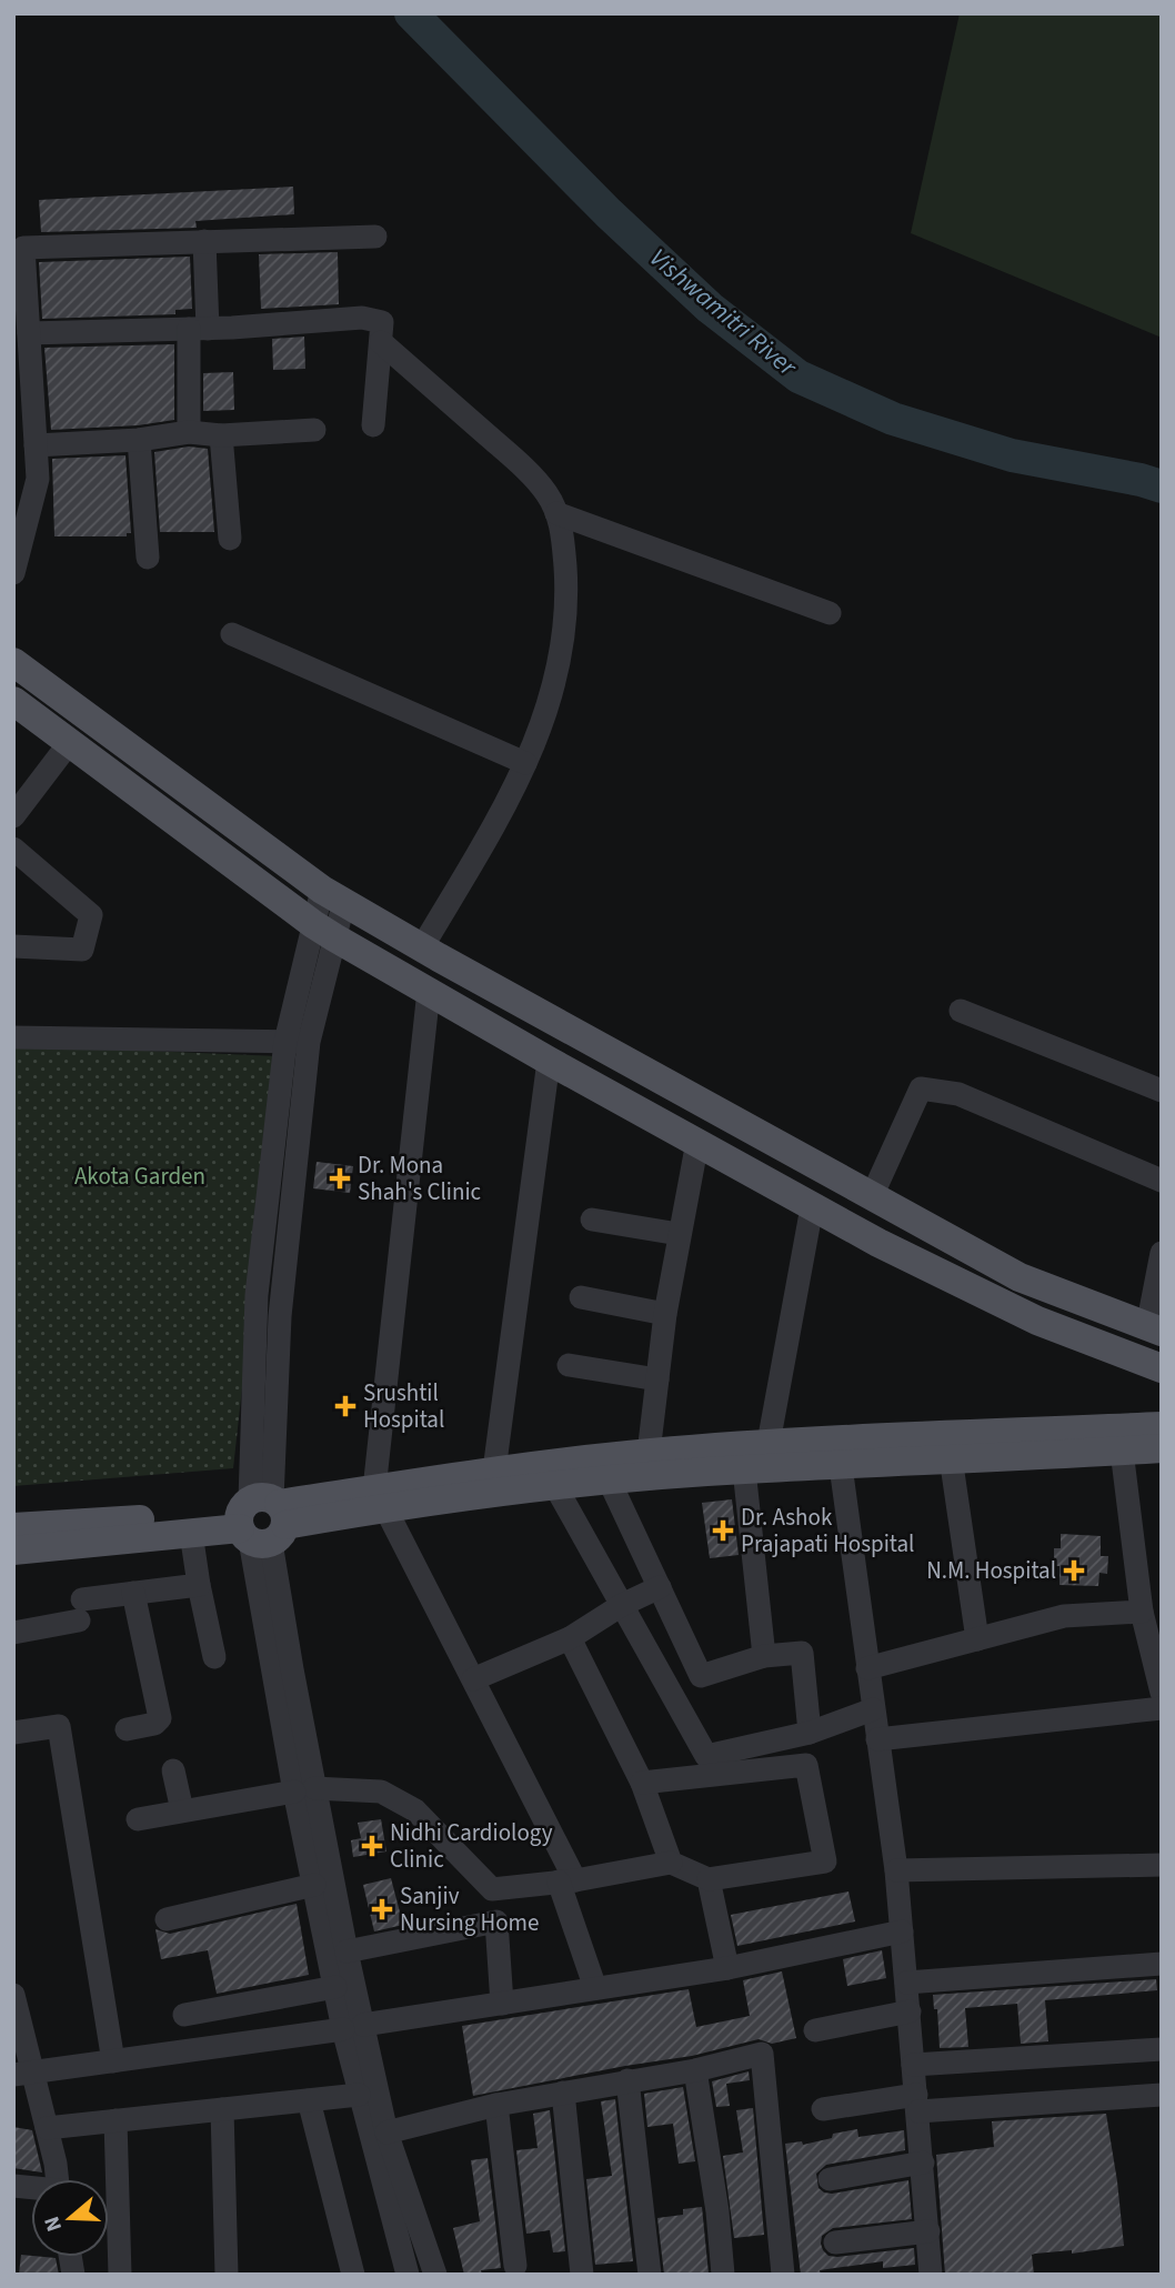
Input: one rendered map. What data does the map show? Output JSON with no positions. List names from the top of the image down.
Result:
{
  "water": ["Vishwamitri River"],
  "parks": ["Akota Garden"],
  "places": {
    "health": [
      "Dr. Mona Shah's Clinic",
      "Srushtil Hospital",
      "Dr. Ashok Prajapati Hospital",
      "N.M. Hospital",
      "Nidhi Cardiology Clinic",
      "Sanjiv Nursing Home"
    ]
  },
  "north": "left"
}
